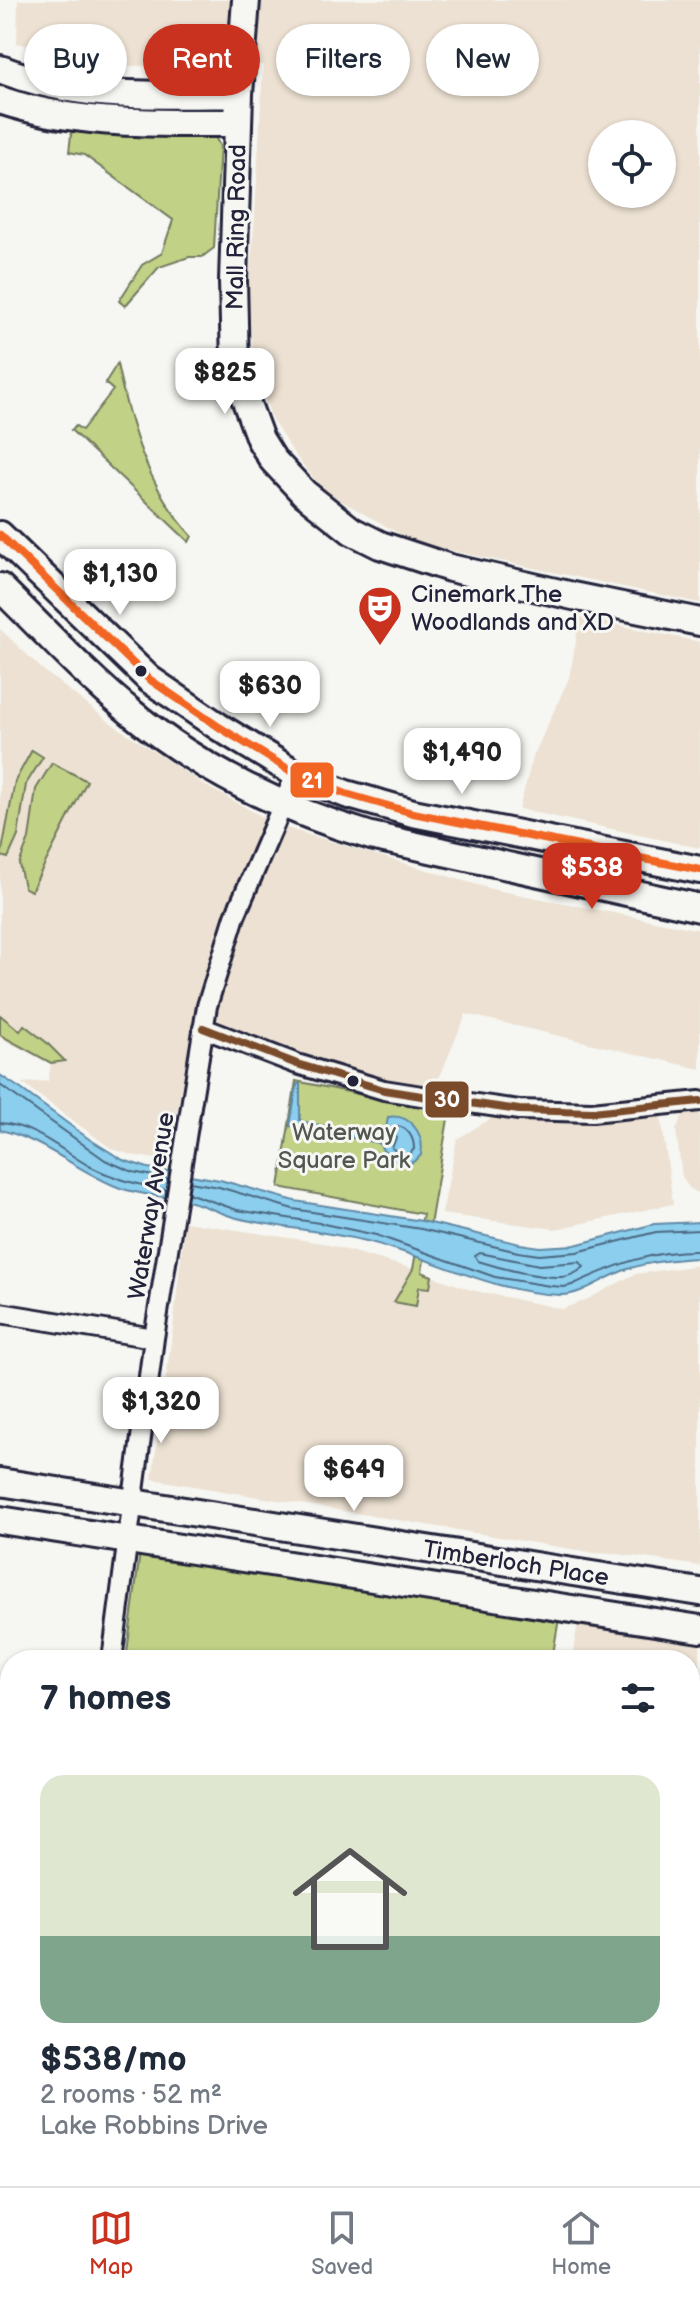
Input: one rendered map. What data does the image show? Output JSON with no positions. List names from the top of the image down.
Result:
{
  "streets": {
    "street": ["Mall Ring Road", "Waterway Avenue", "Timberloch Place"]
  },
  "crossings": [
    ["Waterway Avenue", "Timberloch Place"]
  ],
  "parks": ["Waterway Square Park"],
  "places": {
    "theatre": ["Cinemark The Woodlands and XD"]
  },
  "lines": ["transit line 21", "transit line 30"],
  "page": {
    "chip": [
      "Buy",
      "Rent",
      "Filters",
      "New"
    ],
    "price": [
      "$825",
      "$1,130",
      "$630",
      "$1,490",
      "$538",
      "$1,320",
      "$649"
    ],
    "heading": "7 homes",
    "list": [
      {
        "name": "$538/mo",
        "note": "2 rooms · 52 m² · Lake Robbins Drive"
      }
    ],
    "tabs": ["Map", "Saved", "Home"]
  }
}
